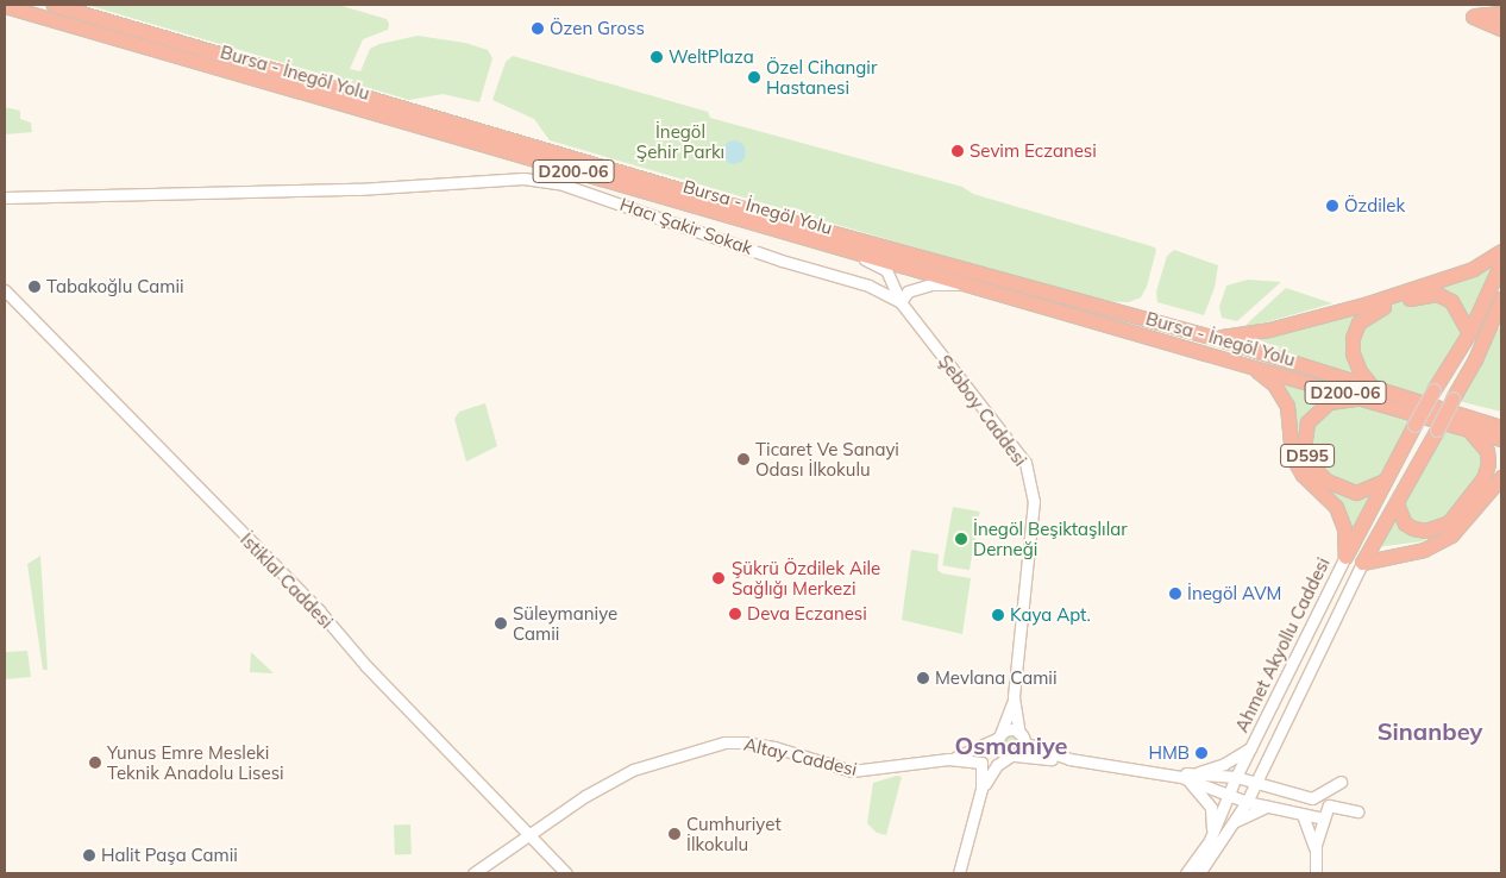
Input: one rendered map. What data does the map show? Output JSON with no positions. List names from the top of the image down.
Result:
{
  "streets": {
    "highway": ["Bursa - İnegöl Yolu", "D200-06", "D595"],
    "main road": [
      "Hacı Şakir Sokak",
      "Şebboy Caddesi",
      "İstiklal Caddesi",
      "Ahmet Akyollu Caddesi",
      "Altay Caddesi"
    ]
  },
  "crossings": [
    ["Bursa - İnegöl Yolu", "D595"],
    ["Hacı Şakir Sokak", "Şebboy Caddesi"],
    ["İstiklal Caddesi", "Altay Caddesi"]
  ],
  "districts": ["Sinanbey", "Osmaniye"],
  "parks": ["İnegöl Şehir Parkı"],
  "places": [
    "Özen Gross",
    "WeltPlaza",
    "Özel Cihangir Hastanesi",
    "Sevim Eczanesi",
    "Özdilek",
    "Tabakoğlu Camii",
    "Ticaret Ve Sanayi Odası İlkokulu",
    "İnegöl Beşiktaşlılar Derneği",
    "Şükrü Özdilek Aile Sağlığı Merkezi",
    "İnegöl AVM",
    "Deva Eczanesi",
    "Kaya Apt.",
    "Süleymaniye Camii",
    "Mevlana Camii",
    "HMB",
    "Yunus Emre Mesleki Teknik Anadolu Lisesi",
    "Cumhuriyet İlkokulu",
    "Halit Paşa Camii"
  ]
}
